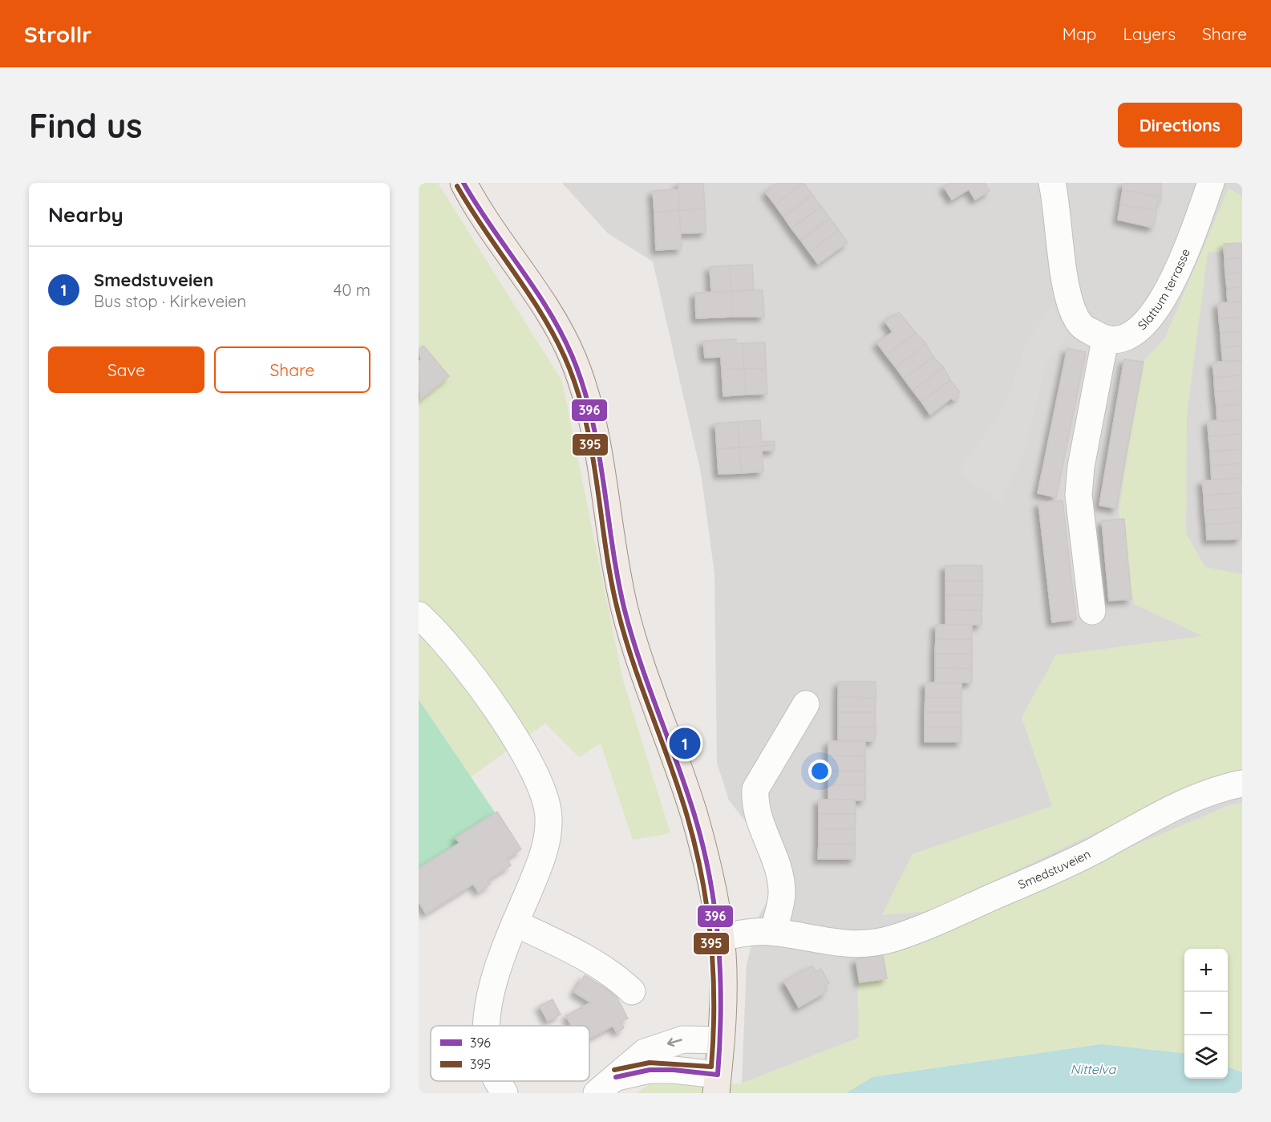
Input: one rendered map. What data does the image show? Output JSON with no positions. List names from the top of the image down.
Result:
{
  "streets": {
    "street": ["Slattum terrasse", "Smedstuveien"]
  },
  "water": ["Nittelva"],
  "lines": ["transit line 396", "transit line 395"],
  "legend": ["396", "395"],
  "page": {
    "header": "Strollr",
    "nav": ["Map", "Layers", "Share"],
    "buttons": [
      "Directions",
      ["Save", "Share"]
    ],
    "title": "Find us",
    "heading": "Nearby",
    "list": [
      {
        "mark": "1",
        "name": "Smedstuveien",
        "note": "Bus stop · Kirkeveien",
        "value": "40 m"
      }
    ],
    "pins": "1",
    "map_buttons": ["+", "−"]
  }
}
